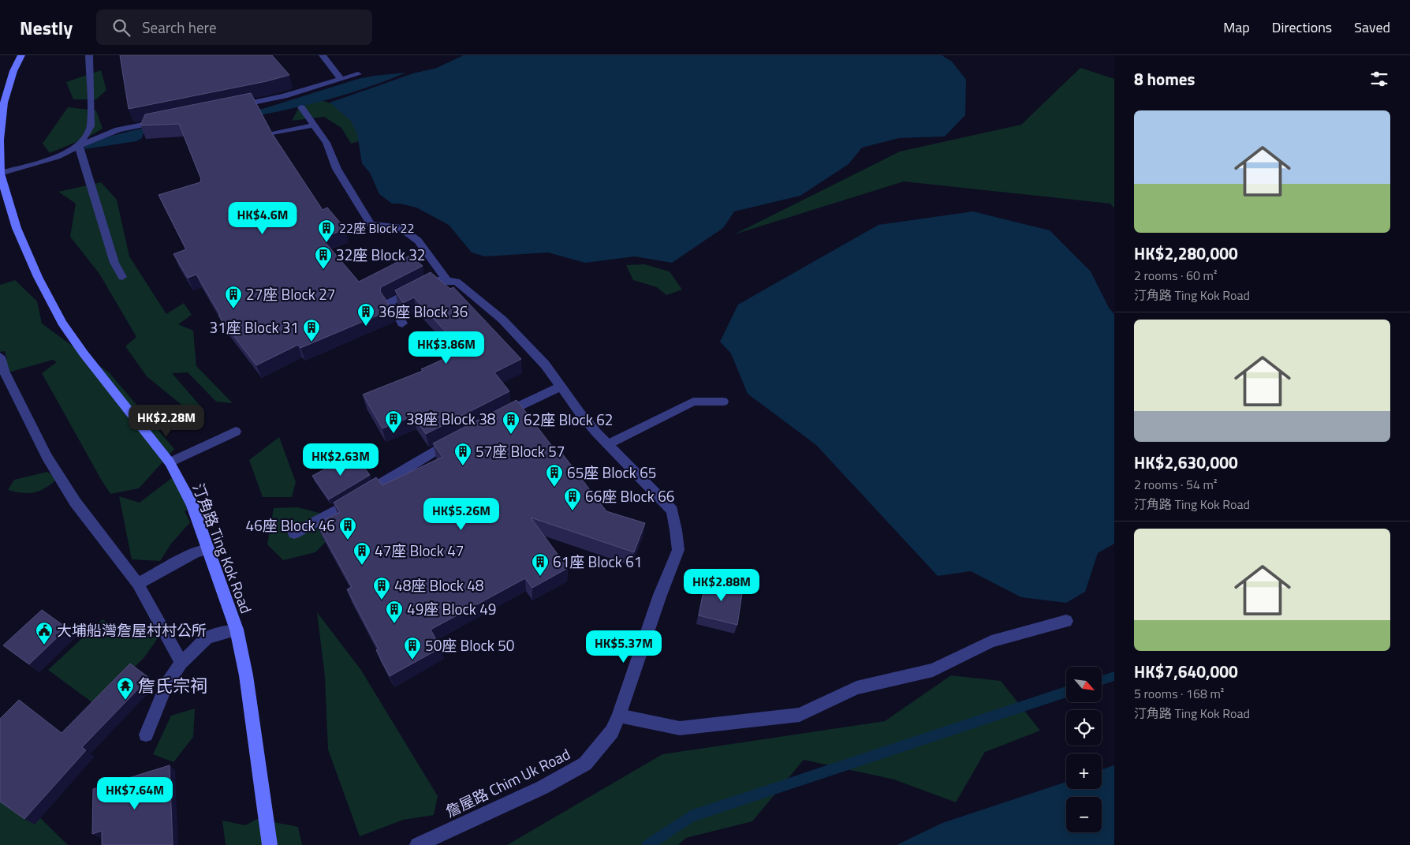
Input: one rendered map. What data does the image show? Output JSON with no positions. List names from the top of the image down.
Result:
{
  "streets": {
    "main road": ["汀角路 Ting Kok Road"],
    "street": ["詹屋路 Chim Uk Road"]
  },
  "places": {
    "building": [
      "22座 Block 22",
      "32座 Block 32",
      "27座 Block 27",
      "36座 Block 36",
      "31座 Block 31",
      "38座 Block 38",
      "62座 Block 62",
      "57座 Block 57",
      "65座 Block 65",
      "66座 Block 66",
      "46座 Block 46",
      "47座 Block 47",
      "61座 Block 61",
      "48座 Block 48",
      "49座 Block 49",
      "50座 Block 50"
    ],
    "public building": ["大埔船灣詹屋村村公所"],
    "temple": ["詹氏宗祠"]
  },
  "north": "bottom right",
  "page": {
    "header": "Nestly",
    "search": "Search here",
    "nav": ["Map", "Directions", "Saved"],
    "heading": "8 homes",
    "list": [
      {
        "name": "HK$2,280,000",
        "note": "2 rooms · 60 m² · 汀角路 Ting Kok Road"
      },
      {
        "name": "HK$2,630,000",
        "note": "2 rooms · 54 m² · 汀角路 Ting Kok Road"
      },
      {
        "name": "HK$7,640,000",
        "note": "5 rooms · 168 m² · 汀角路 Ting Kok Road"
      }
    ],
    "price": [
      "HK$4.6M",
      "HK$3.86M",
      "HK$2.28M",
      "HK$2.63M",
      "HK$5.26M",
      "HK$2.88M",
      "HK$5.37M",
      "HK$7.64M"
    ],
    "map_buttons": ["+", "−"]
  }
}
